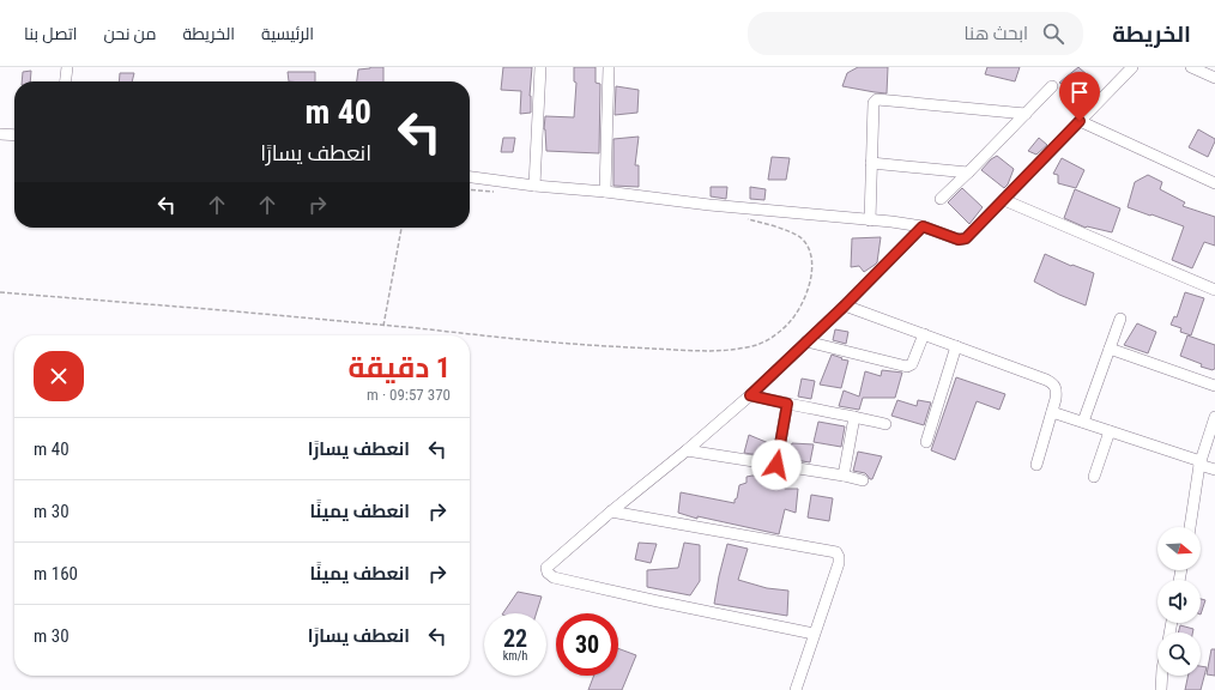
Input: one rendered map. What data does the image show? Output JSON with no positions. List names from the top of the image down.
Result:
{
  "north": "right",
  "page": {
    "header": "الخريطة",
    "search": "ابحث هنا",
    "nav": [
      "الرئيسية",
      "الخريطة",
      "من نحن",
      "اتصل بنا"
    ],
    "turn": ["40 m", "انعطف يسارًا"],
    "heading": ["1 دقيقة", "370 m · 09:57"],
    "list": [
      {
        "name": "انعطف يسارًا",
        "value": "40 m"
      },
      {
        "name": "انعطف يمينًا",
        "value": "30 m"
      },
      {
        "name": "انعطف يمينًا",
        "value": "160 m"
      },
      {
        "name": "انعطف يسارًا",
        "value": "30 m"
      }
    ],
    "speed": "22 km/h",
    "limit": "30"
  }
}
